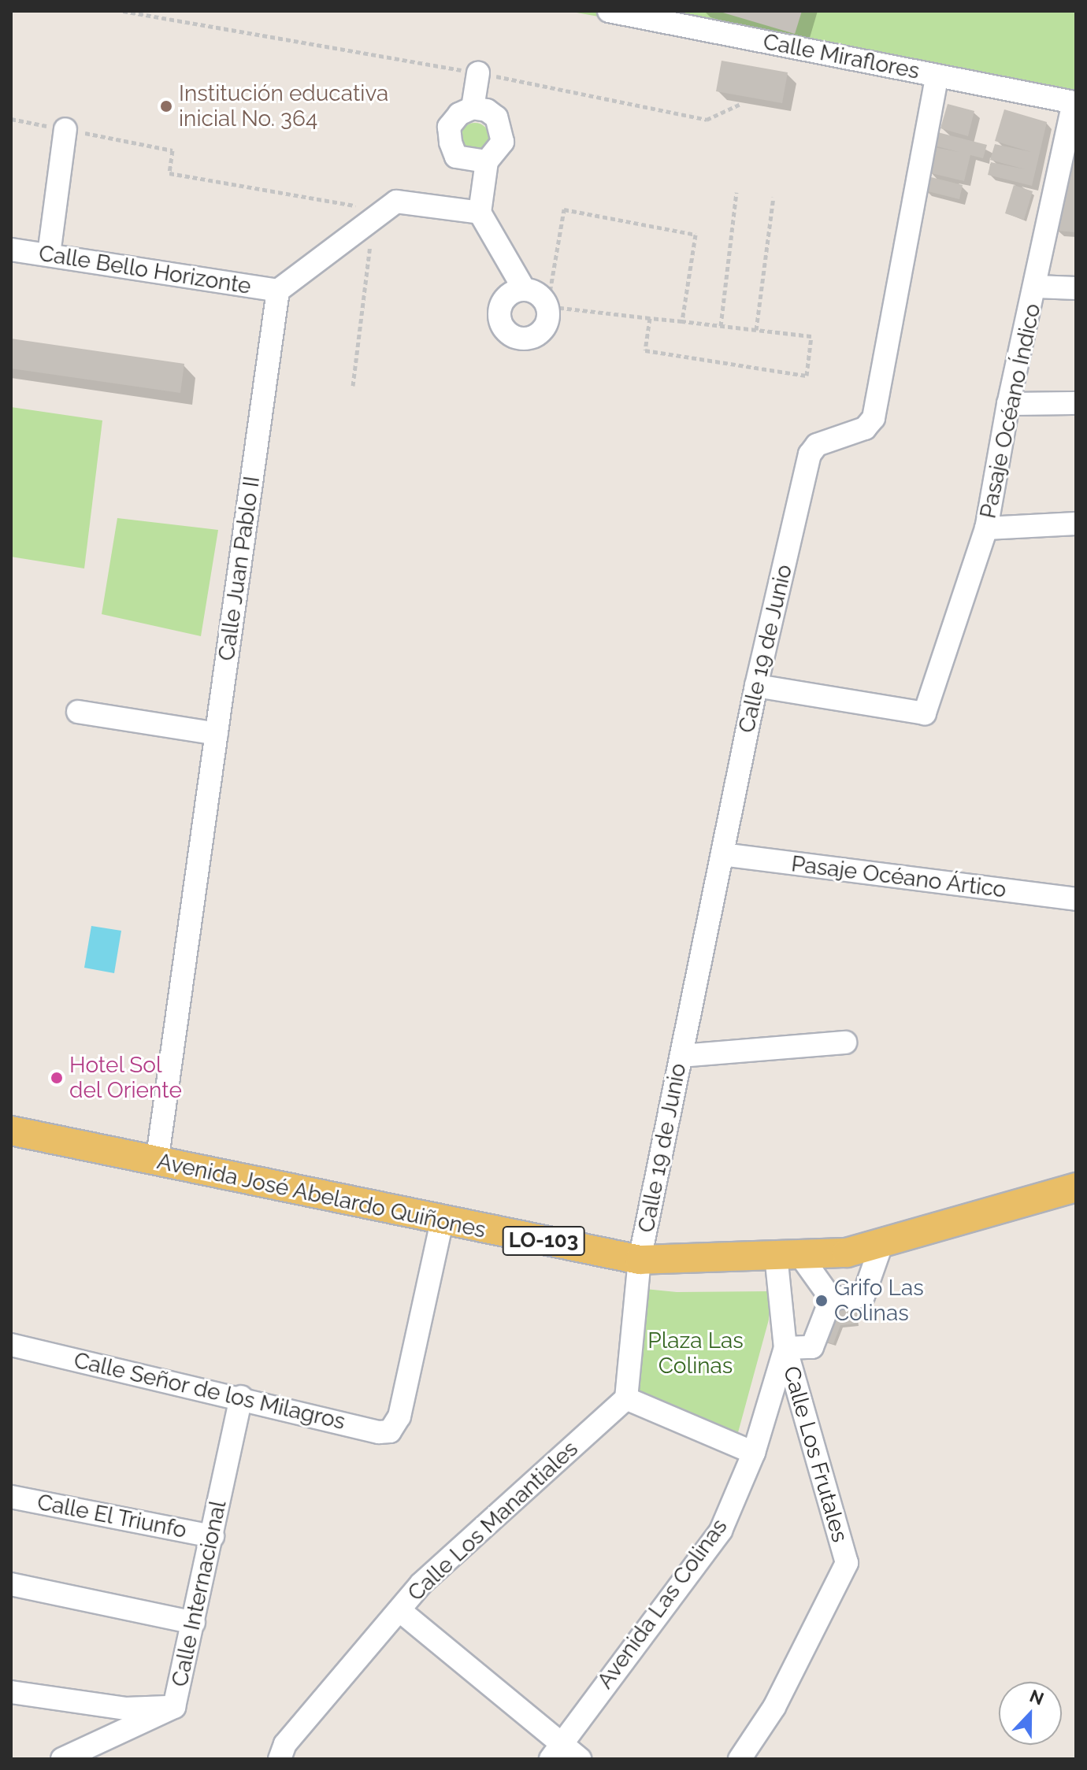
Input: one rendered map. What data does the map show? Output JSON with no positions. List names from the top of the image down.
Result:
{
  "streets": {
    "main road": ["Avenida José Abelardo Quiñones", "LO-103"],
    "street": [
      "Calle Miraflores",
      "Calle Bello Horizonte",
      "Pasaje Océano Índico",
      "Calle Juan Pablo II",
      "Calle 19 de Junio",
      "Pasaje Océano Ártico",
      "Calle Señor de los Milagros",
      "Calle Los Frutales",
      "Calle El Triunfo",
      "Calle Los Manantiales",
      "Calle Internacional",
      "Avenida Las Colinas"
    ]
  },
  "crossings": [
    ["Calle Miraflores", "Pasaje Océano Índico"],
    ["Calle Miraflores", "Calle 19 de Junio"],
    ["Calle Bello Horizonte", "Calle Juan Pablo II"],
    ["Pasaje Océano Índico", "Calle 19 de Junio"],
    ["Calle Juan Pablo II", "Avenida José Abelardo Quiñones"],
    ["Calle 19 de Junio", "Pasaje Océano Ártico"],
    ["Calle 19 de Junio", "Avenida José Abelardo Quiñones"],
    ["Avenida José Abelardo Quiñones", "Calle Señor de los Milagros"],
    ["Avenida José Abelardo Quiñones", "Avenida Las Colinas"],
    ["Calle Señor de los Milagros", "Calle Internacional"],
    ["Calle Los Frutales", "Avenida Las Colinas"],
    ["Calle El Triunfo", "Calle Internacional"]
  ],
  "parks": ["Plaza Las Colinas"],
  "places": ["Institución educativa inicial No. 364", "Hotel Sol del Oriente", "Grifo Las Colinas"],
  "north": "top"
}
